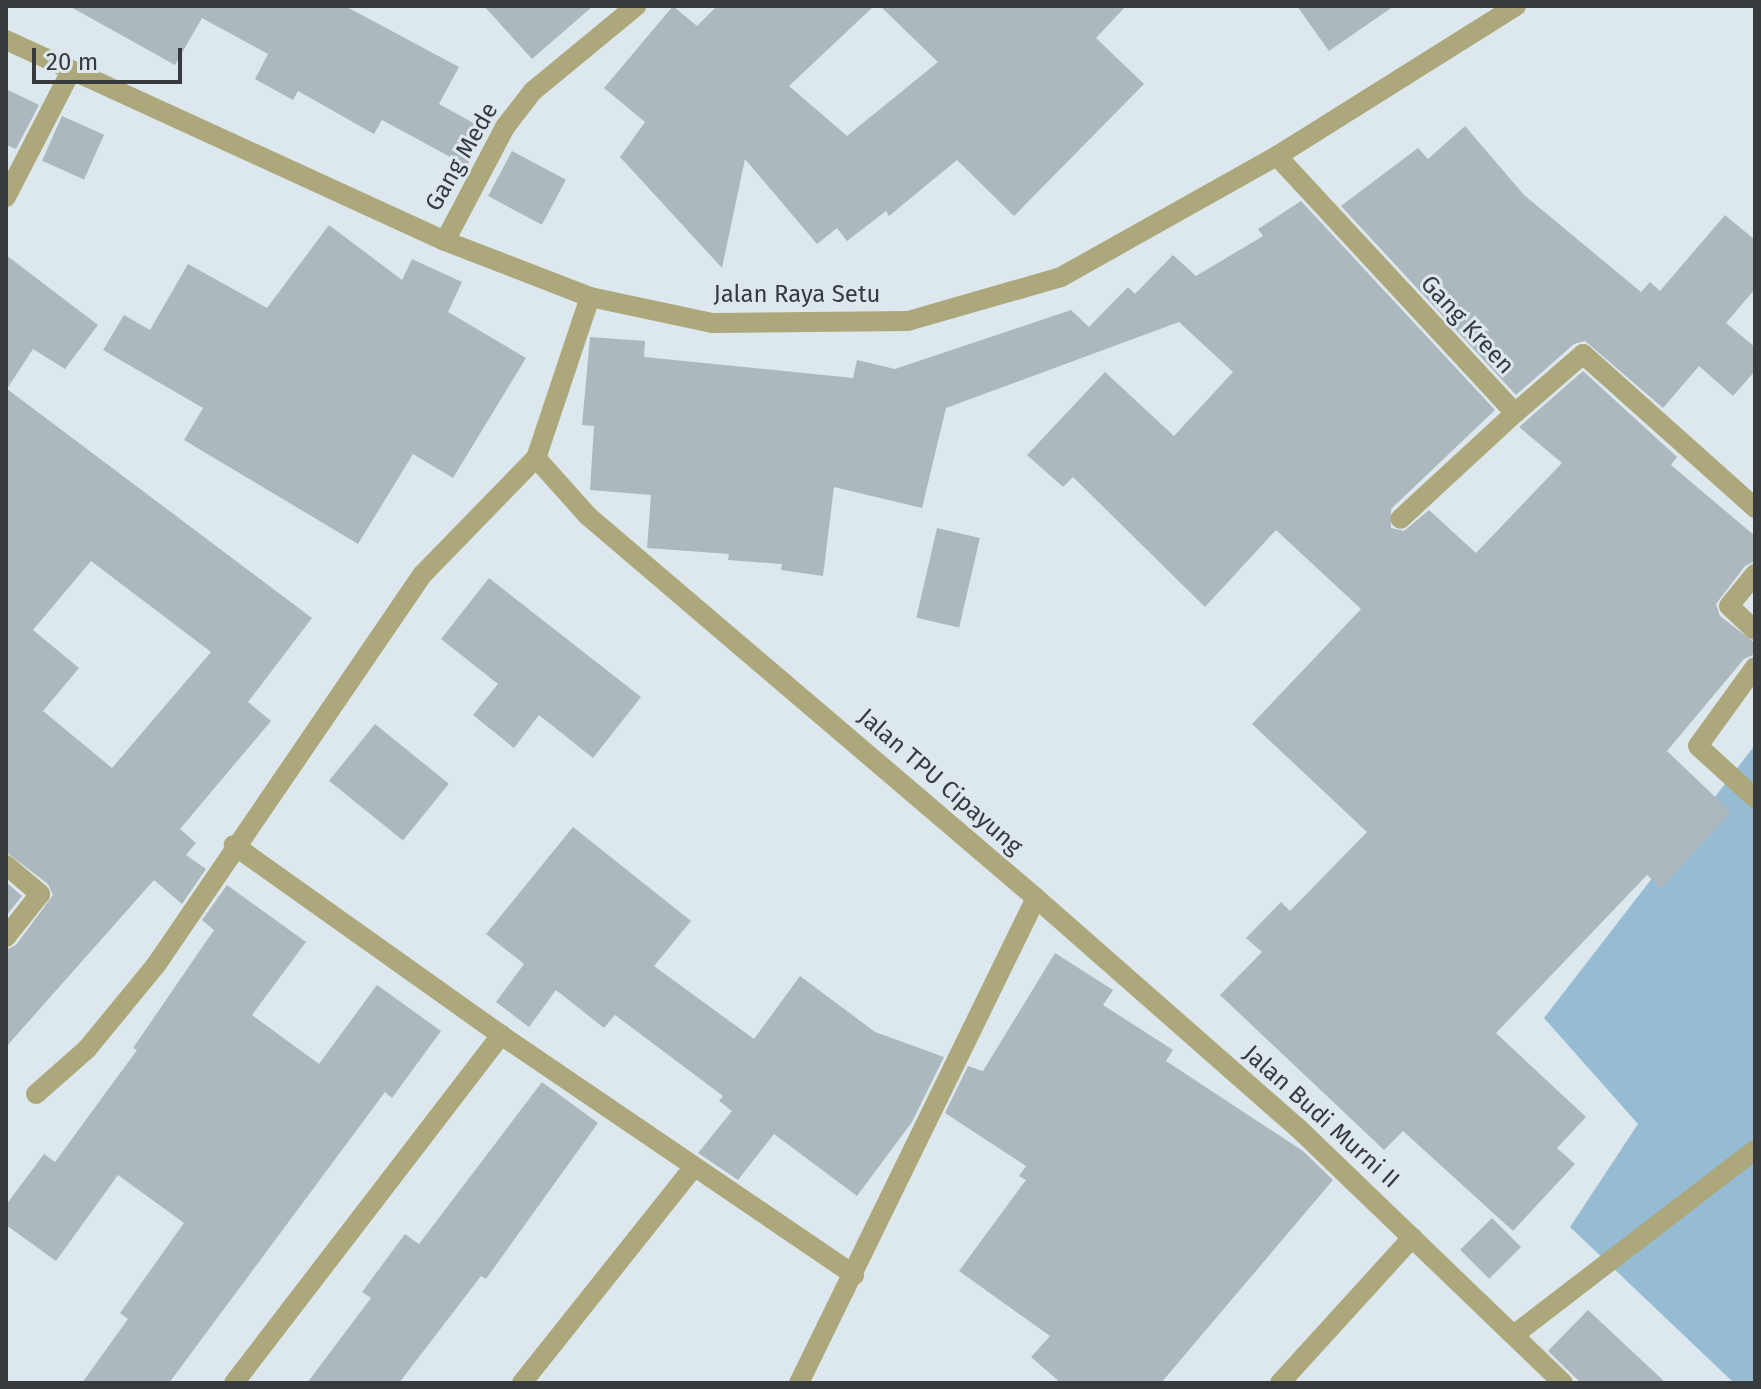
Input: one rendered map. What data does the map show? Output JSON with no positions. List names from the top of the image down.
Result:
{
  "streets": {
    "street": [
      "Gang Mede",
      "Jalan Raya Setu",
      "Gang Kreen",
      "Jalan TPU Cipayung",
      "Jalan Budi Murni II"
    ]
  },
  "crossings": [
    ["Gang Mede", "Jalan Raya Setu"],
    ["Jalan Raya Setu", "Gang Kreen"],
    ["Jalan TPU Cipayung", "Jalan Budi Murni II"]
  ],
  "scale_bar": "20 m"
}
